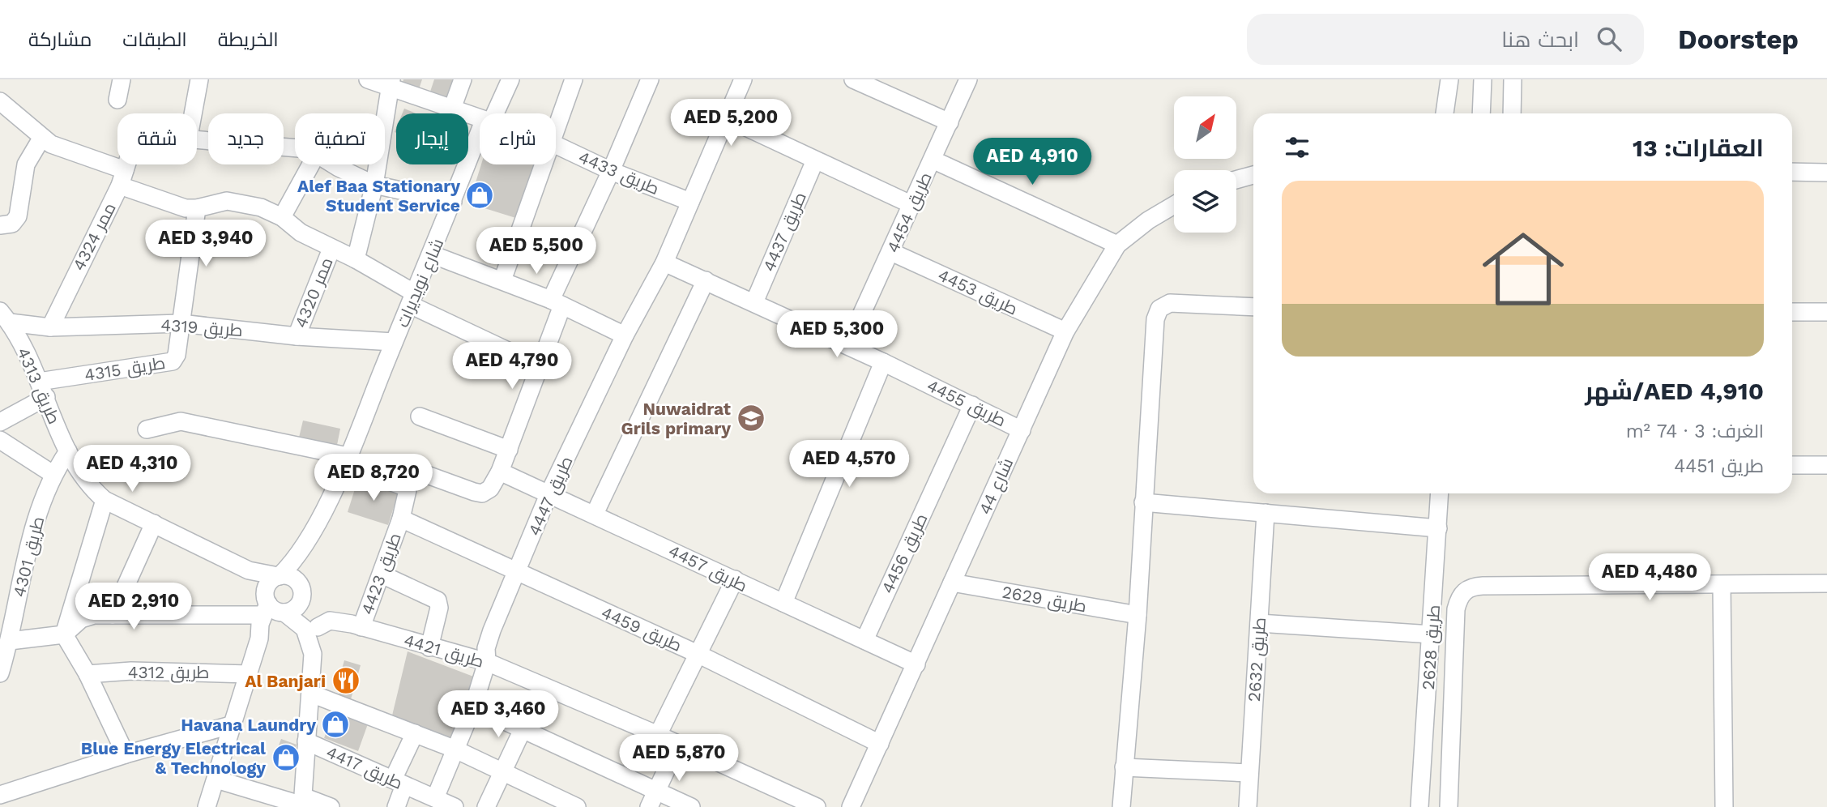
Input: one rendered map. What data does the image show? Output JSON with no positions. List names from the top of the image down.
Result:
{
  "streets": {
    "street": [
      "طريق 4433",
      "طريق 4454",
      "طريق 4437",
      "ممر 4324",
      "شارع نويديرات",
      "طريق 4453",
      "ممر 4320",
      "طريق 4319",
      "طريق 4315",
      "طريق 4313",
      "طريق 4455",
      "شارع 44",
      "طريق 4447",
      "طريق 4456",
      "طريق 4301",
      "طريق 4457",
      "طريق 4423",
      "طريق 2629",
      "طريق 4459",
      "طريق 2628",
      "طريق 4421",
      "طريق 2632",
      "طريق 4312",
      "طريق 4417"
    ]
  },
  "crossings": [
    ["طريق 4433", "طريق 4447"],
    ["طريق 4454", "طريق 4453"],
    ["طريق 4454", "طريق 4455"],
    ["طريق 4437", "طريق 4455"],
    ["ممر 4324", "طريق 4319"],
    ["شارع نويديرات", "طريق 4319"],
    ["شارع نويديرات", "طريق 4313"],
    ["طريق 4453", "شارع 44"],
    ["ممر 4320", "طريق 4319"],
    ["طريق 4319", "طريق 4315"],
    ["طريق 4319", "طريق 4313"],
    ["طريق 4315", "طريق 4313"],
    ["طريق 4313", "طريق 4301"],
    ["طريق 4455", "شارع 44"],
    ["طريق 4455", "طريق 4447"],
    ["طريق 4455", "طريق 4456"],
    ["شارع 44", "طريق 4457"],
    ["شارع 44", "طريق 2629"],
    ["شارع 44", "طريق 4459"],
    ["طريق 4447", "طريق 4457"],
    ["طريق 4447", "طريق 4459"],
    ["طريق 4447", "طريق 4421"],
    ["طريق 4447", "طريق 4417"],
    ["طريق 4456", "طريق 4457"],
    ["طريق 4423", "طريق 4459"],
    ["طريق 4423", "طريق 4421"]
  ],
  "places": {
    "shop": ["Alef Baa Stationary Student Service", "Havana Laundry", "Blue Energy Electrical & Technology"],
    "school or university": ["Nuwaidrat Grils primary"],
    "restaurant": ["Al Banjari"]
  },
  "north": "top right",
  "page": {
    "header": "Doorstep",
    "search": "ابحث هنا",
    "nav": ["الخريطة", "الطبقات", "مشاركة"],
    "price": [
      "AED 5,200",
      "AED 4,910",
      "AED 3,940",
      "AED 5,500",
      "AED 5,300",
      "AED 4,790",
      "AED 4,570",
      "AED 4,310",
      "AED 8,720",
      "AED 4,480",
      "AED 2,910",
      "AED 3,460",
      "AED 5,870"
    ],
    "chip": [
      "شراء",
      "إيجار",
      "تصفية",
      "جديد",
      "شقة"
    ],
    "heading": "العقارات: 13",
    "list": [
      {
        "name": "AED 4,910/شهر",
        "note": "الغرف: 3 · 74 m² · طريق 4451"
      }
    ]
  }
}
